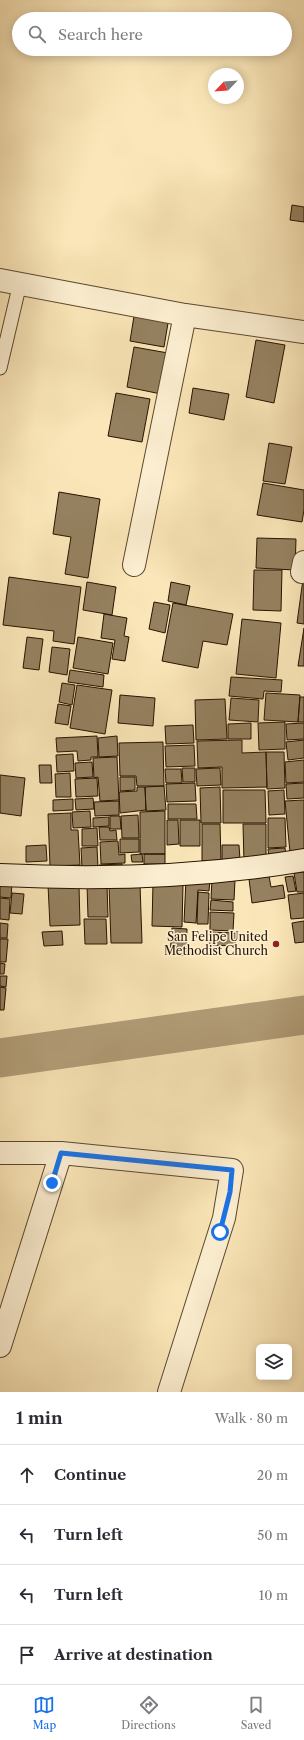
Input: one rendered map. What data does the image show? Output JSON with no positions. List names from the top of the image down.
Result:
{
  "places": ["San Felipe United Methodist Church"],
  "north": "bottom left",
  "page": {
    "search": "Search here",
    "heading": ["1 min", "Walk · 80 m"],
    "list": [
      ["Continue", "20 m"],
      ["Turn left", "50 m"],
      ["Turn left", "10 m"],
      "Arrive at destination"
    ],
    "nav": ["Map", "Directions", "Saved"]
  }
}
